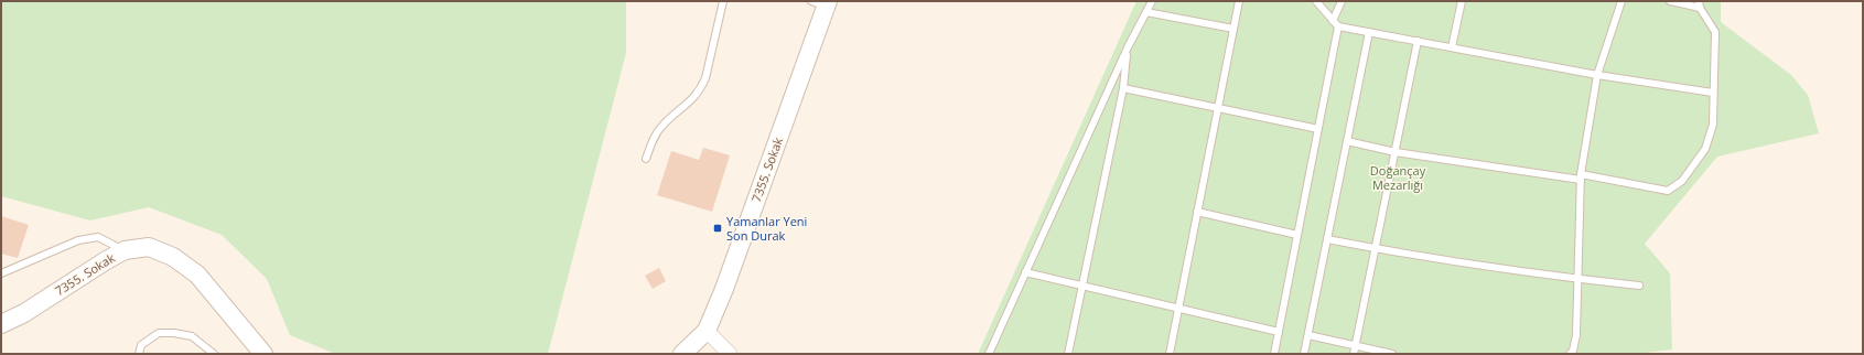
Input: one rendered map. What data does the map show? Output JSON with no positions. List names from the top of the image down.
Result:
{
  "streets": {
    "street": ["7355. Sokak"]
  },
  "parks": ["Doğançay Mezarlığı"],
  "places": {
    "transit": ["Yamanlar Yeni Son Durak"]
  }
}
